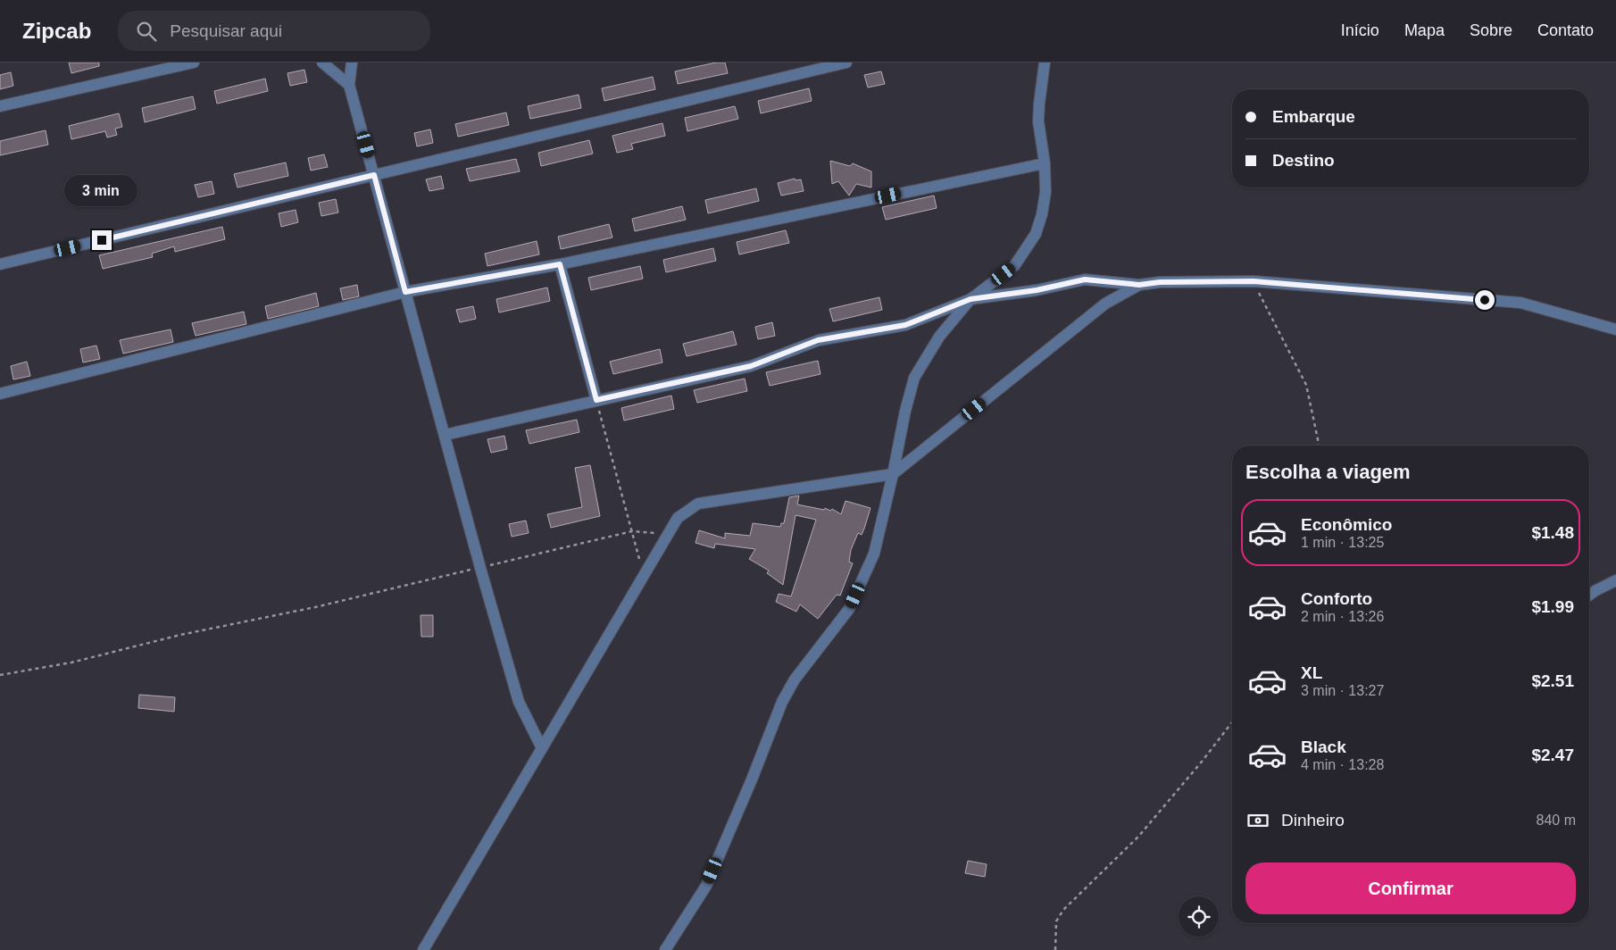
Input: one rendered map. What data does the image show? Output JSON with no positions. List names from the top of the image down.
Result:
{
  "page": {
    "header": "Zipcab",
    "search": "Pesquisar aqui",
    "nav": [
      "Início",
      "Mapa",
      "Sobre",
      "Contato"
    ],
    "banner": ["Embarque", "Destino"],
    "bubble": "3 min",
    "heading": "Escolha a viagem",
    "list": [
      {
        "name": "Econômico",
        "note": "1 min · 13:25",
        "value": "$1.48"
      },
      {
        "name": "Conforto",
        "note": "2 min · 13:26",
        "value": "$1.99"
      },
      {
        "name": "XL",
        "note": "3 min · 13:27",
        "value": "$2.51"
      },
      {
        "name": "Black",
        "note": "4 min · 13:28",
        "value": "$2.47"
      }
    ],
    "pay": ["Dinheiro", "840 m"],
    "buttons": "Confirmar"
  }
}
